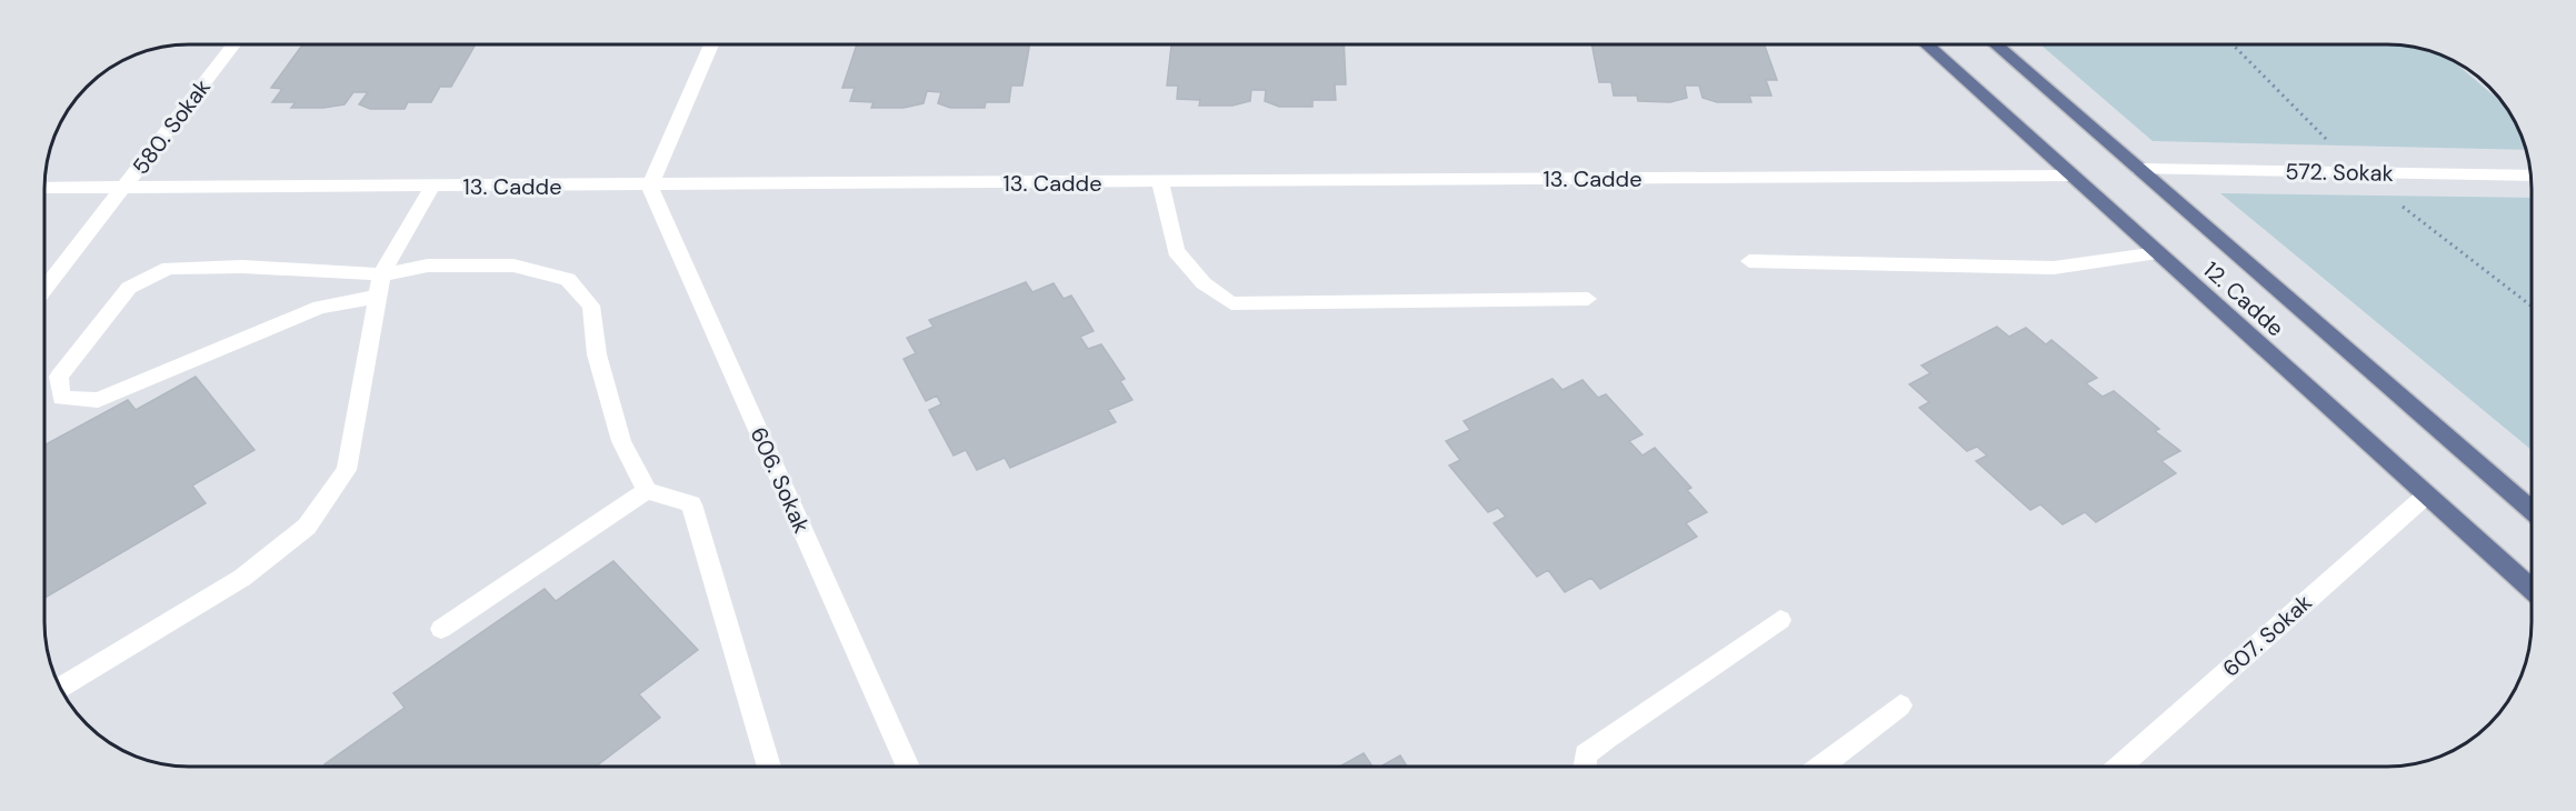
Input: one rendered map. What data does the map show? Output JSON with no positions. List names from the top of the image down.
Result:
{
  "streets": {
    "main road": ["12. Cadde"],
    "street": [
      "580. Sokak",
      "572. Sokak",
      "13. Cadde",
      "606. Sokak",
      "607. Sokak"
    ]
  },
  "crossings": [
    ["580. Sokak", "13. Cadde"],
    ["572. Sokak", "12. Cadde"],
    ["13. Cadde", "12. Cadde"],
    ["13. Cadde", "606. Sokak"],
    ["12. Cadde", "607. Sokak"]
  ]
}
